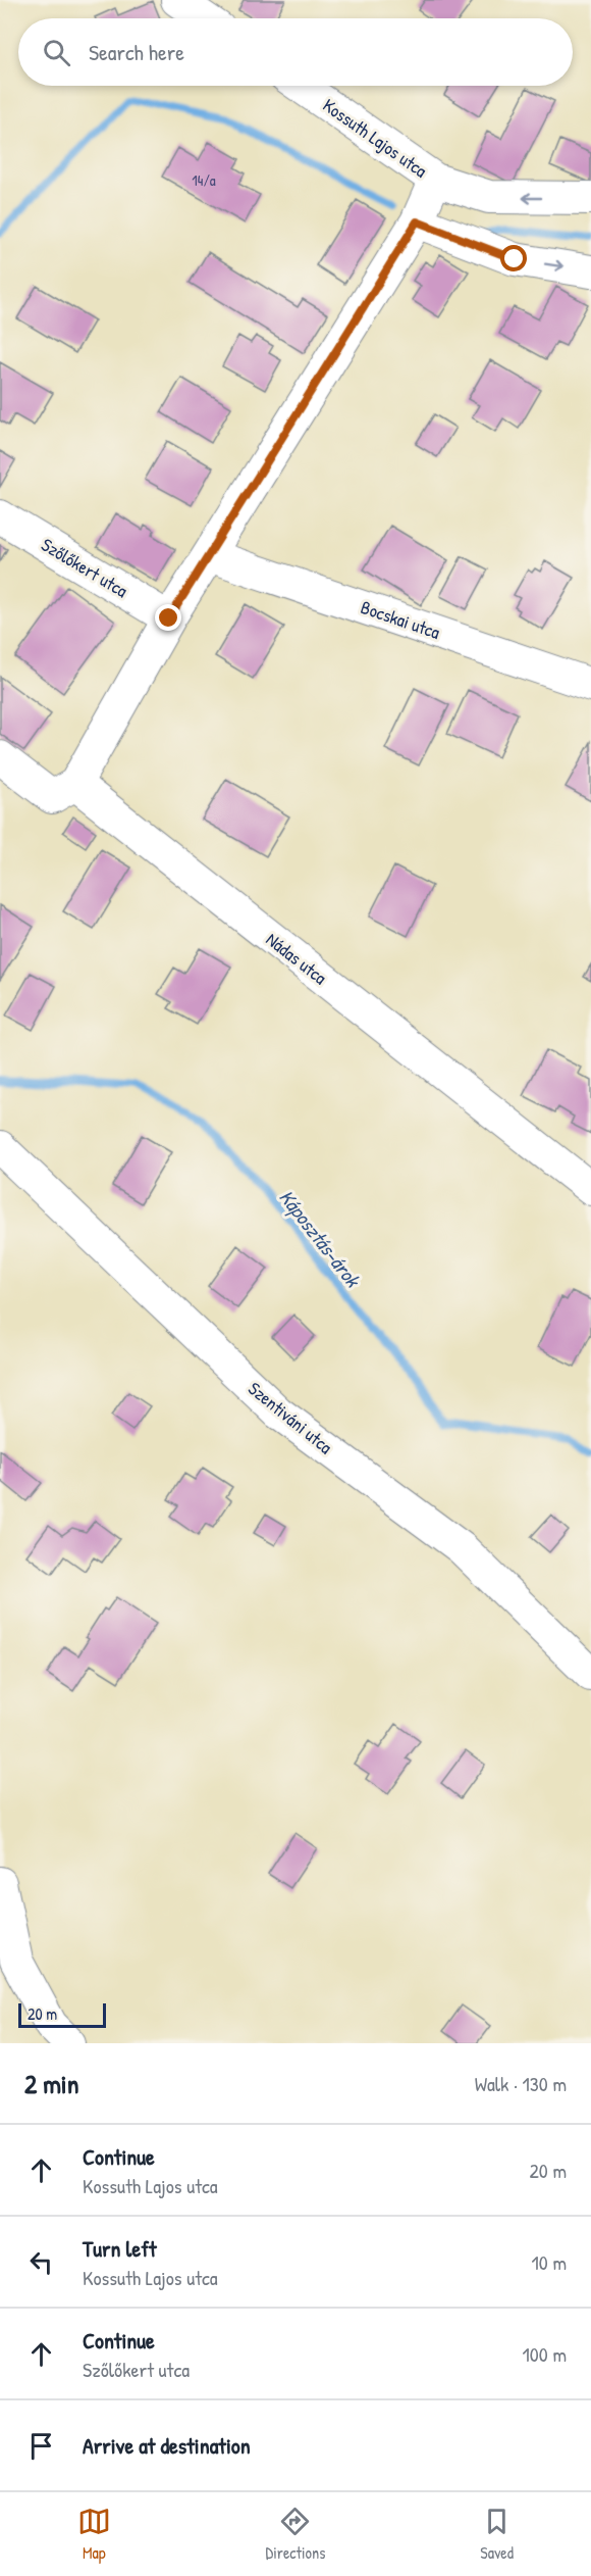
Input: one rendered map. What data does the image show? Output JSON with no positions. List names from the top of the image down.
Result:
{
  "streets": {
    "street": [
      "Kossuth Lajos utca",
      "Szőlőkert utca",
      "Bocskai utca",
      "Nádas utca",
      "Szentiváni utca"
    ]
  },
  "crossings": [
    ["Kossuth Lajos utca", "Bocskai utca"]
  ],
  "water": ["Káposztás-árok"],
  "house_numbers": ["14/a"],
  "scale_bar": "20 m",
  "page": {
    "search": "Search here",
    "scale": "20 m",
    "heading": ["2 min", "Walk · 130 m"],
    "list": [
      ["Continue", "Kossuth Lajos utca", "20 m"],
      ["Turn left", "Kossuth Lajos utca", "10 m"],
      ["Continue", "Szőlőkert utca", "100 m"],
      "Arrive at destination"
    ],
    "nav": ["Map", "Directions", "Saved"]
  }
}
